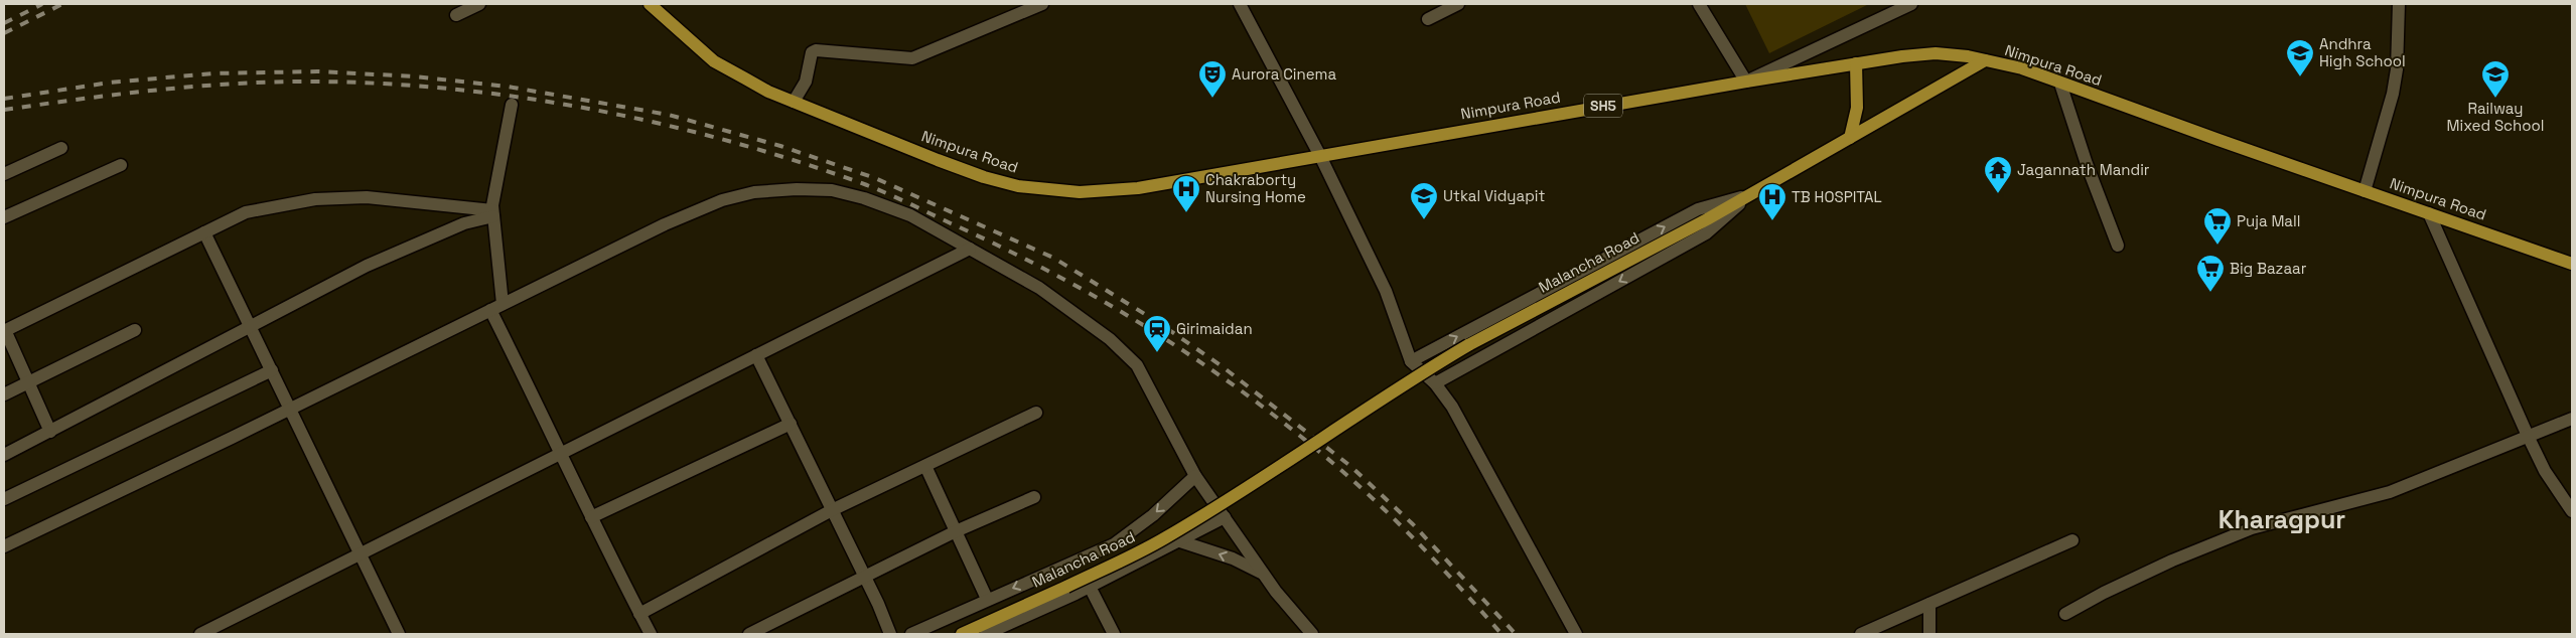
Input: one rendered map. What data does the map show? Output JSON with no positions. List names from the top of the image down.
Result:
{
  "streets": {
    "main road": ["Nimpura Road", "SH5", "Malancha Road"]
  },
  "crossings": [
    ["Nimpura Road", "Malancha Road"]
  ],
  "districts": ["Kharagpur"],
  "places": {
    "school or university": ["Andhra High School", "Railway Mixed School", "Utkal Vidyapit"],
    "theatre": ["Aurora Cinema"],
    "temple": ["Jagannath Mandir"],
    "hospital": ["Chakraborty Nursing Home", "TB HOSPITAL"],
    "supermarket": ["Puja Mall", "Big Bazaar"],
    "station": ["Girimaidan"]
  }
}
